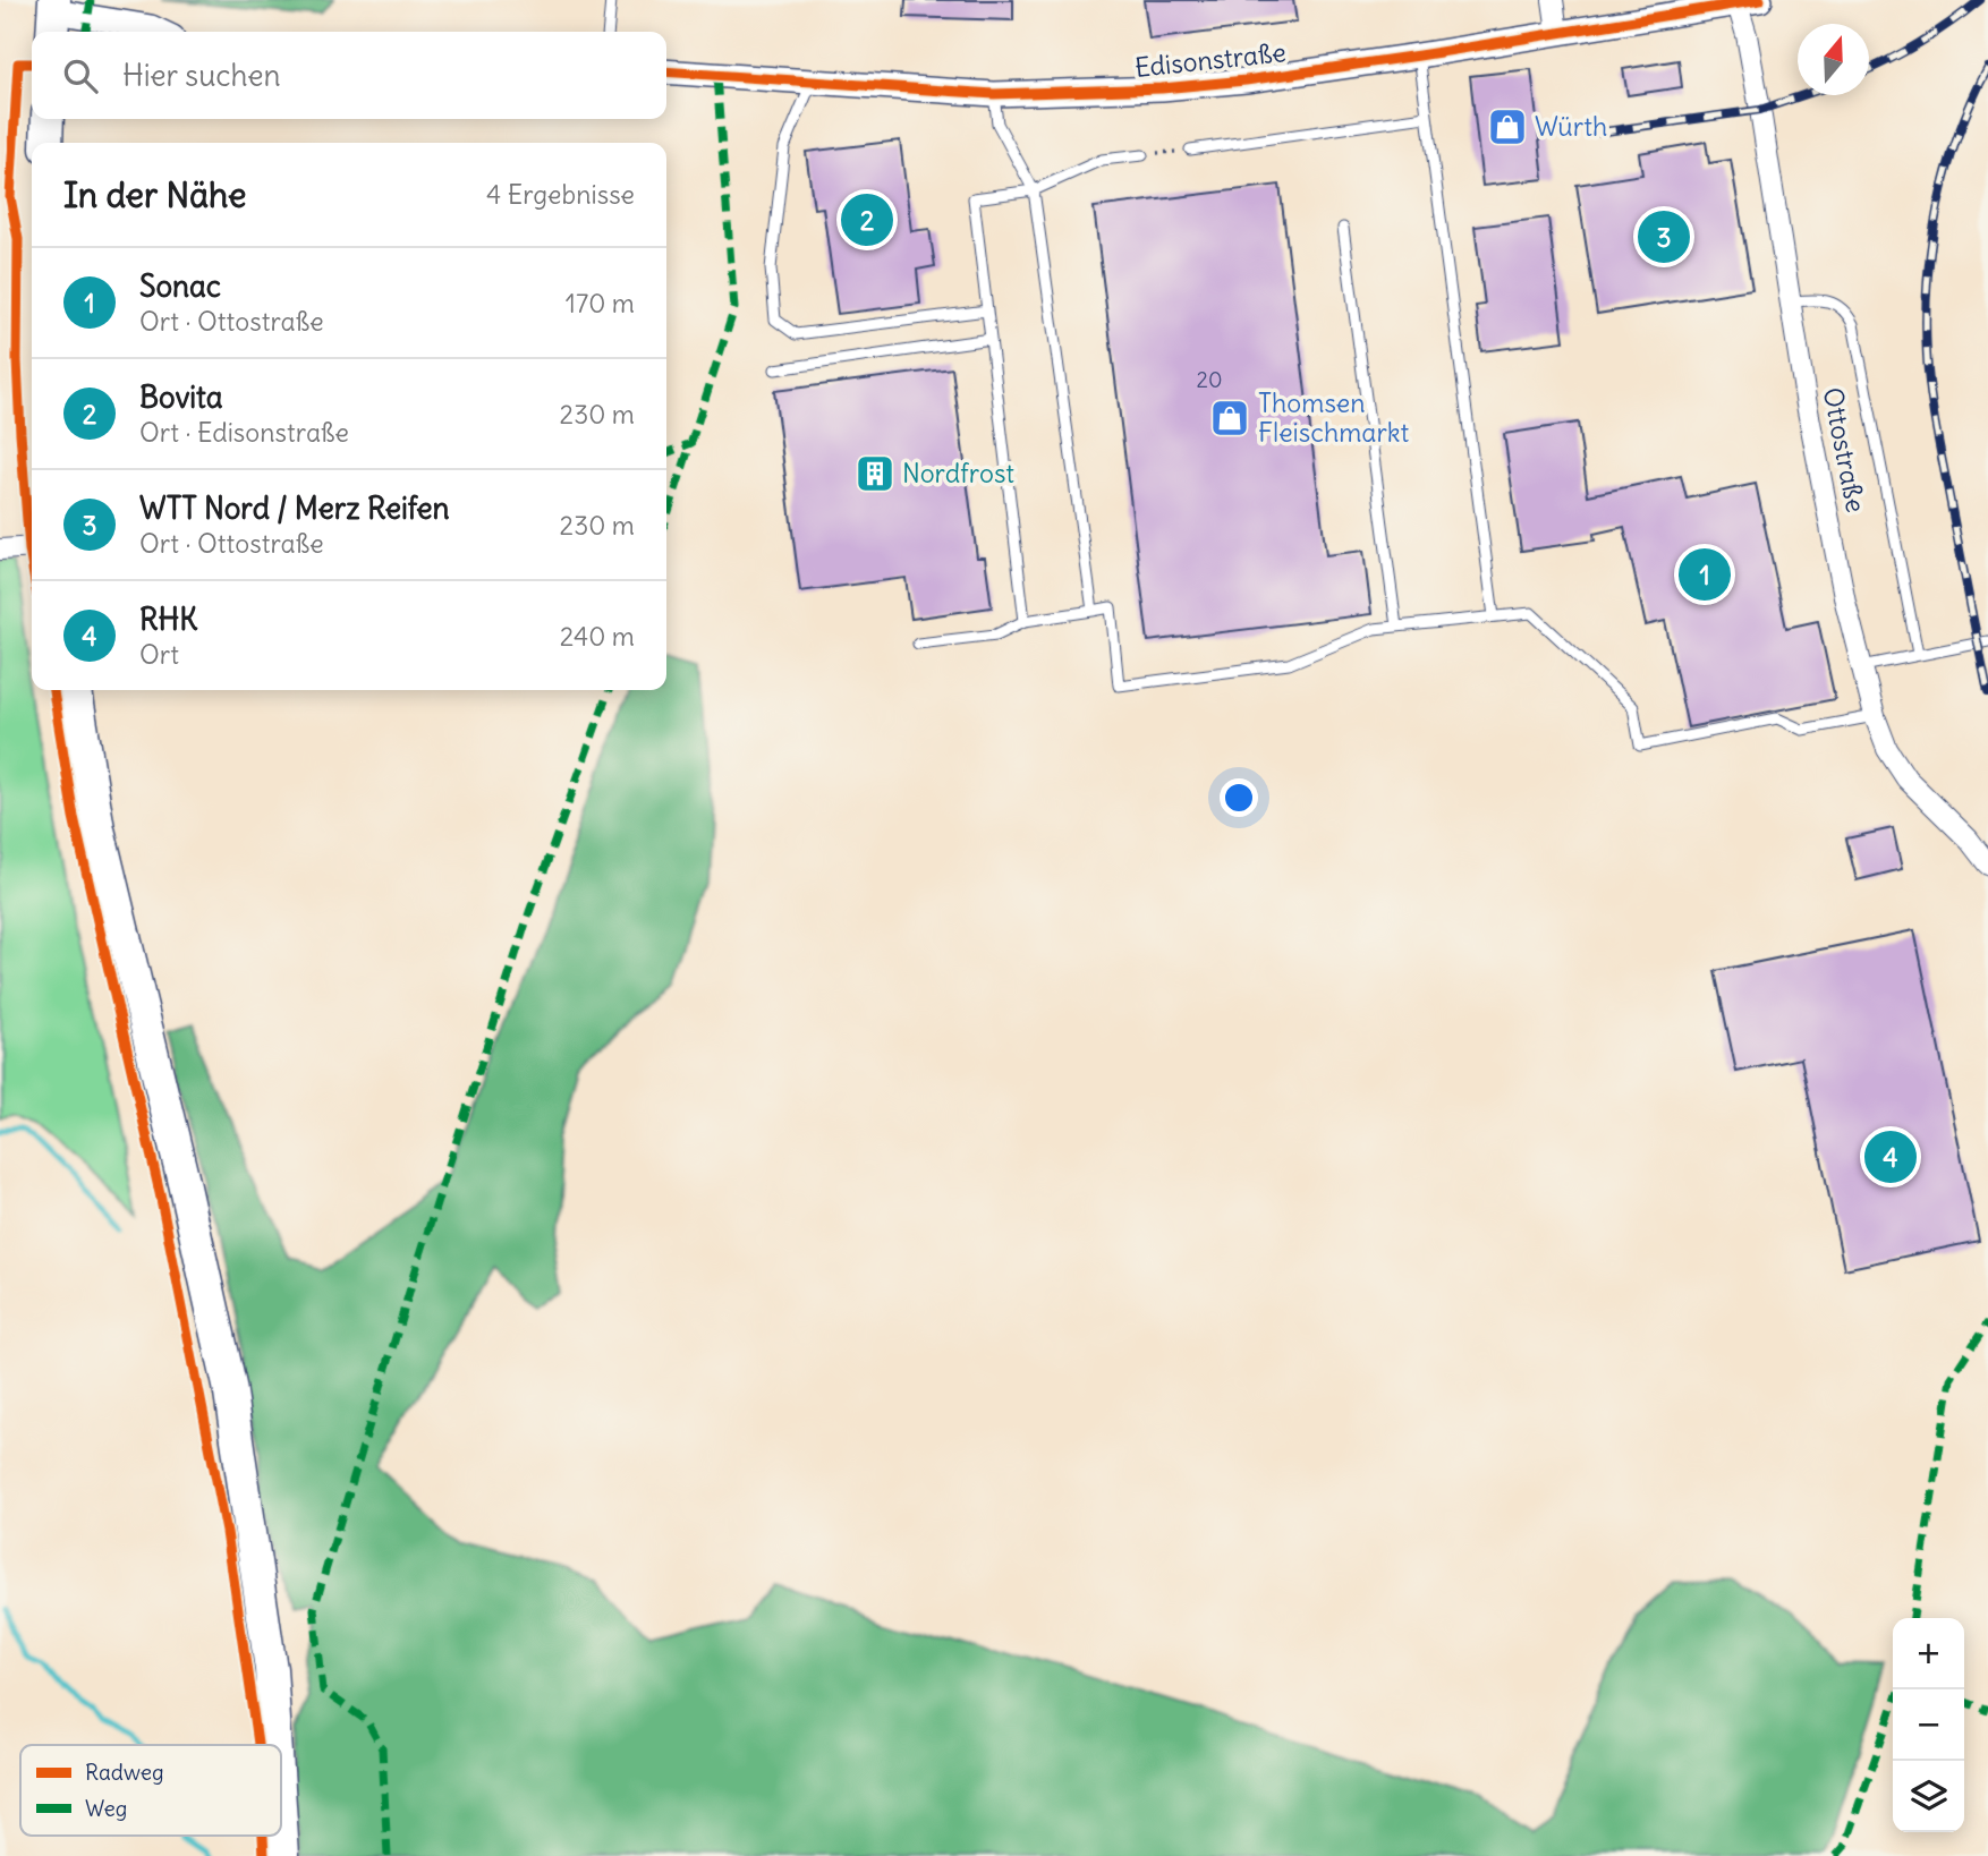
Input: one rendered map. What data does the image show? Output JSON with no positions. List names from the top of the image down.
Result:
{
  "streets": {
    "street": ["Edisonstraße", "Ottostraße"]
  },
  "crossings": [
    ["Edisonstraße", "Ottostraße"]
  ],
  "places": {
    "shop": ["Würth", "Thomsen Fleischmarkt"],
    "building": ["Nordfrost"]
  },
  "house_numbers": ["20"],
  "legend": ["Radweg", "Weg"],
  "north": "top",
  "page": {
    "search": "Hier suchen",
    "heading": ["In der Nähe", "4 Ergebnisse"],
    "pins": [
      "2",
      "3",
      "1",
      "4"
    ],
    "list": [
      {
        "mark": "1",
        "name": "Sonac",
        "note": "Ort · Ottostraße",
        "value": "170 m"
      },
      {
        "mark": "2",
        "name": "Bovita",
        "note": "Ort · Edisonstraße",
        "value": "230 m"
      },
      {
        "mark": "3",
        "name": "WTT Nord / Merz Reifen",
        "note": "Ort · Ottostraße",
        "value": "230 m"
      },
      {
        "mark": "4",
        "name": "RHK",
        "note": "Ort",
        "value": "240 m"
      }
    ],
    "map_buttons": ["+", "−"]
  }
}
